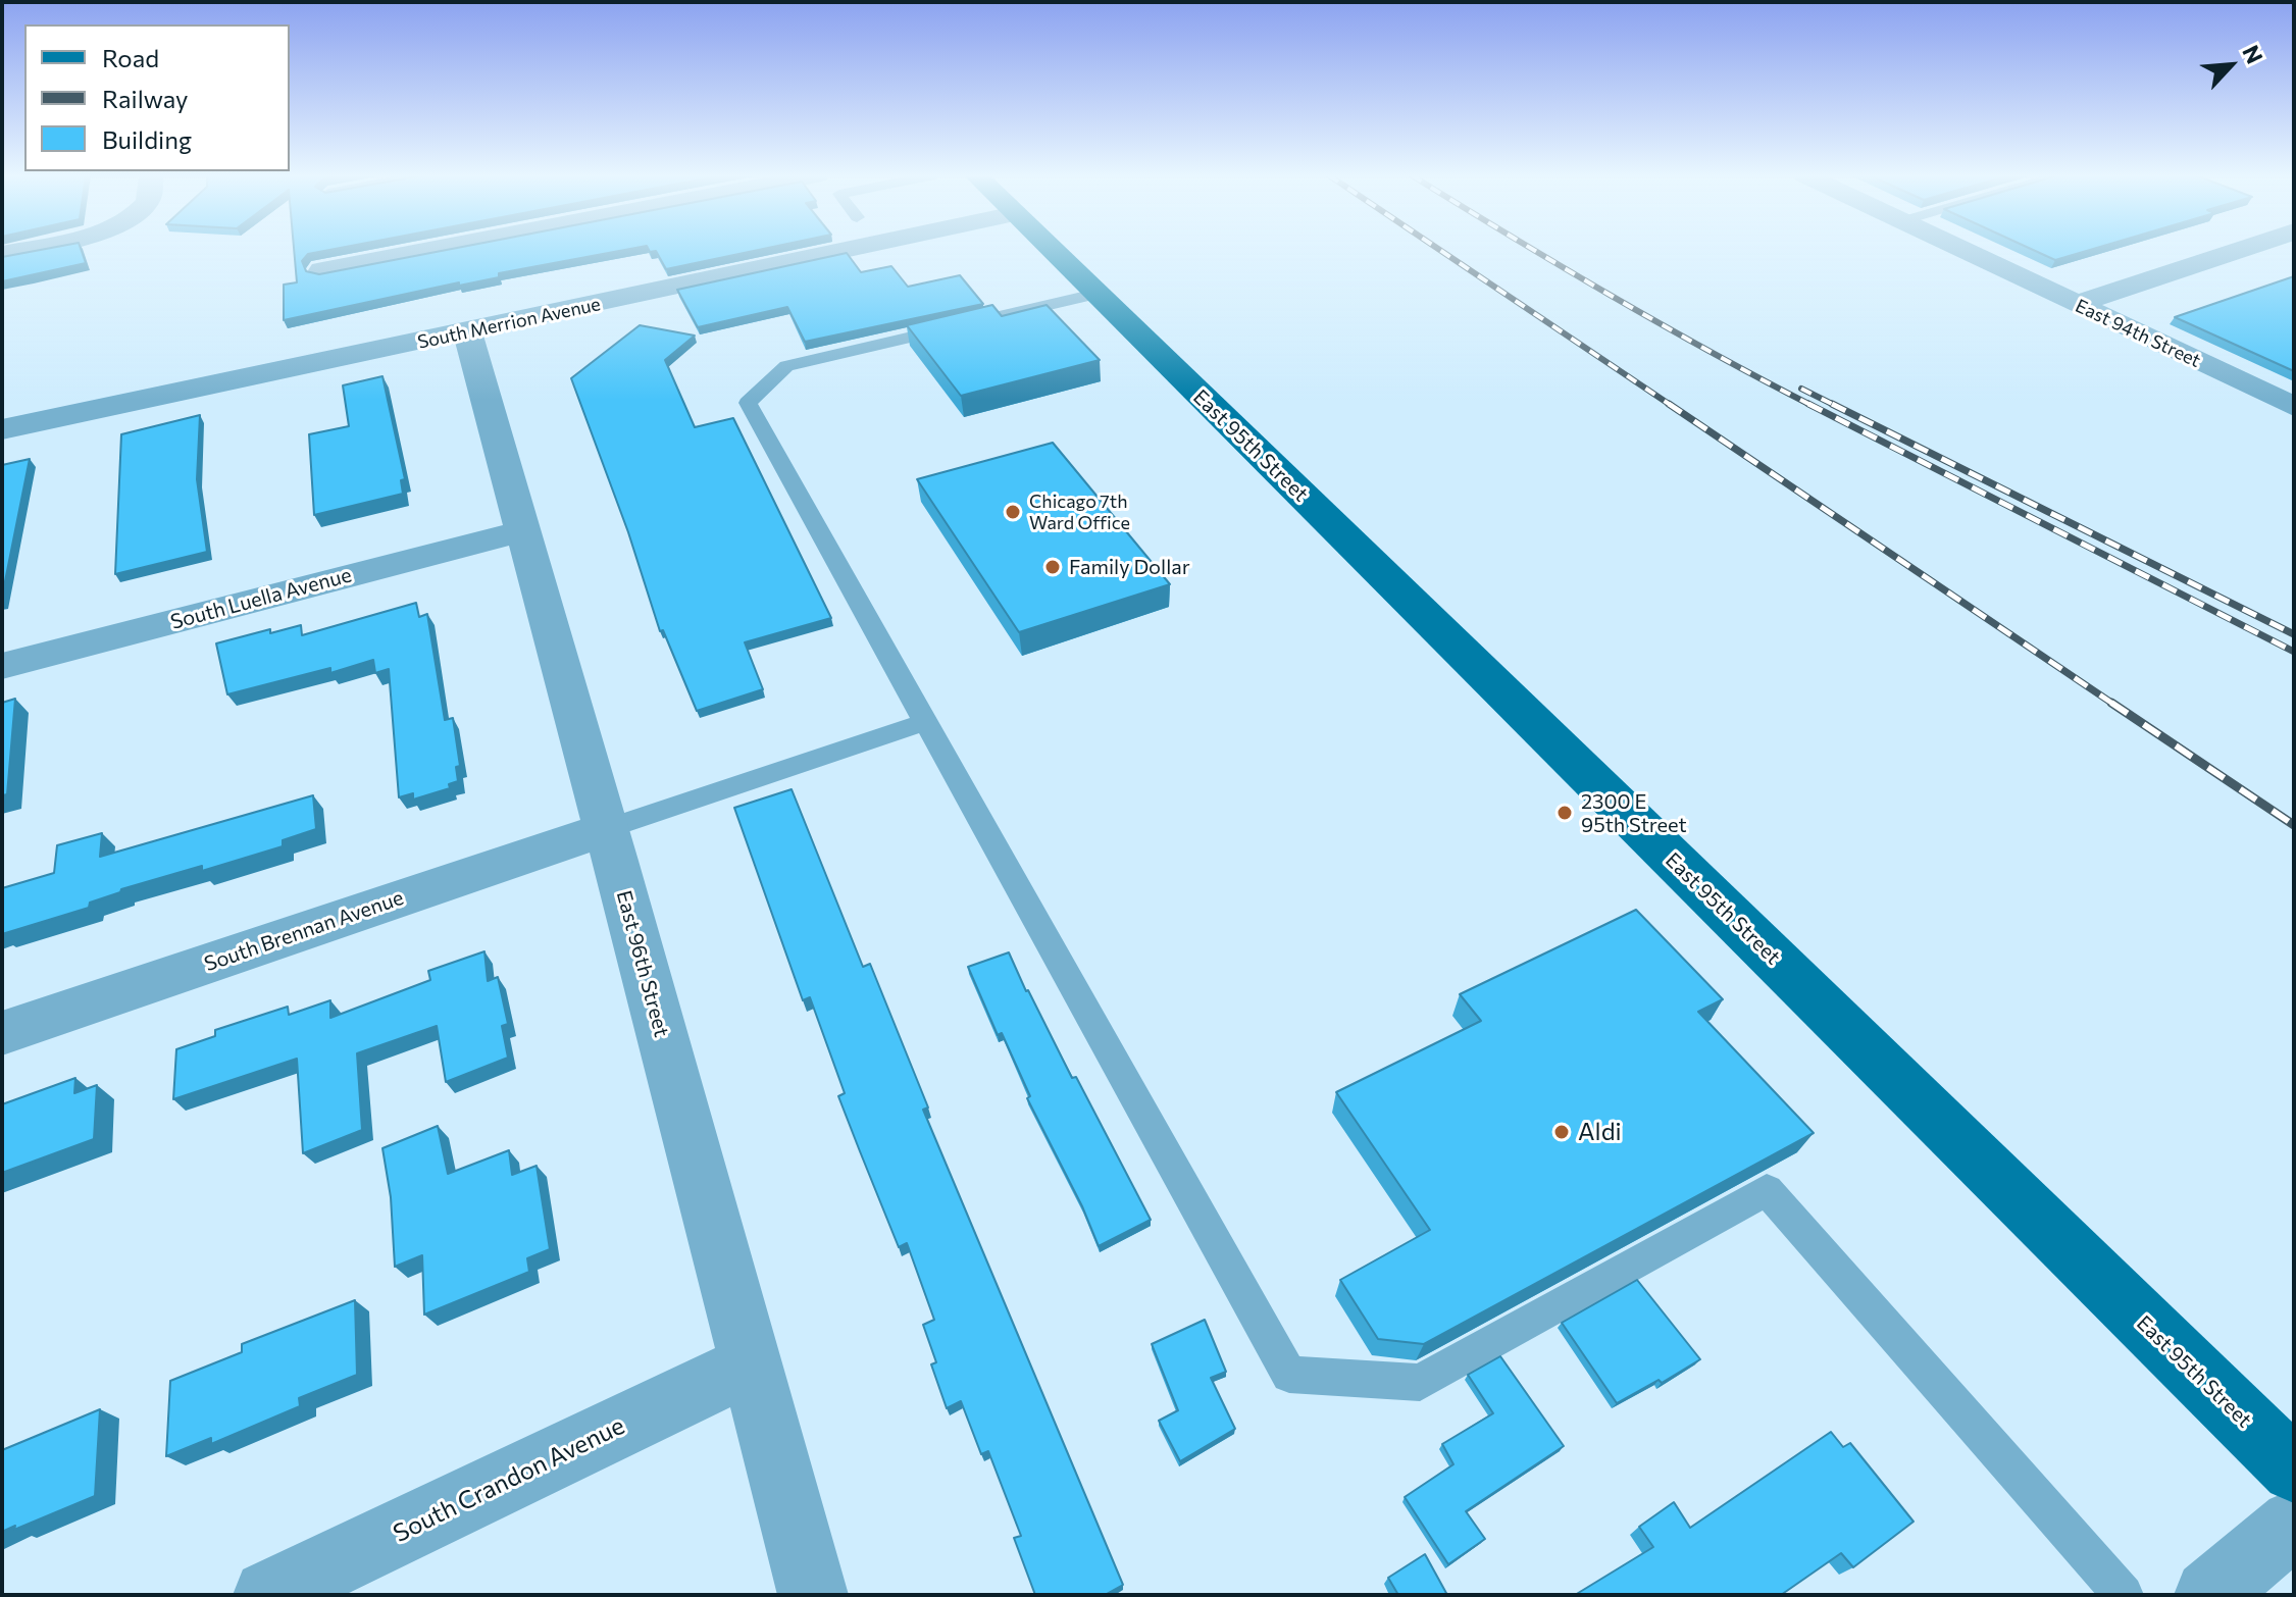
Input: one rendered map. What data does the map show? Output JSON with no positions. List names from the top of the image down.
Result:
{
  "streets": {
    "main road": ["East 95th Street"],
    "street": [
      "South Merrion Avenue",
      "East 94th Street",
      "South Luella Avenue",
      "South Brennan Avenue",
      "East 96th Street",
      "South Crandon Avenue"
    ]
  },
  "crossings": [
    ["South Merrion Avenue", "East 96th Street"],
    ["South Luella Avenue", "East 96th Street"],
    ["South Brennan Avenue", "East 96th Street"],
    ["East 96th Street", "South Crandon Avenue"]
  ],
  "places": [
    "Chicago 7th Ward Office",
    "Family Dollar",
    "2300 E 95th Street",
    "Aldi"
  ],
  "legend": ["Road", "Railway", "Building"],
  "north": "top right"
}
